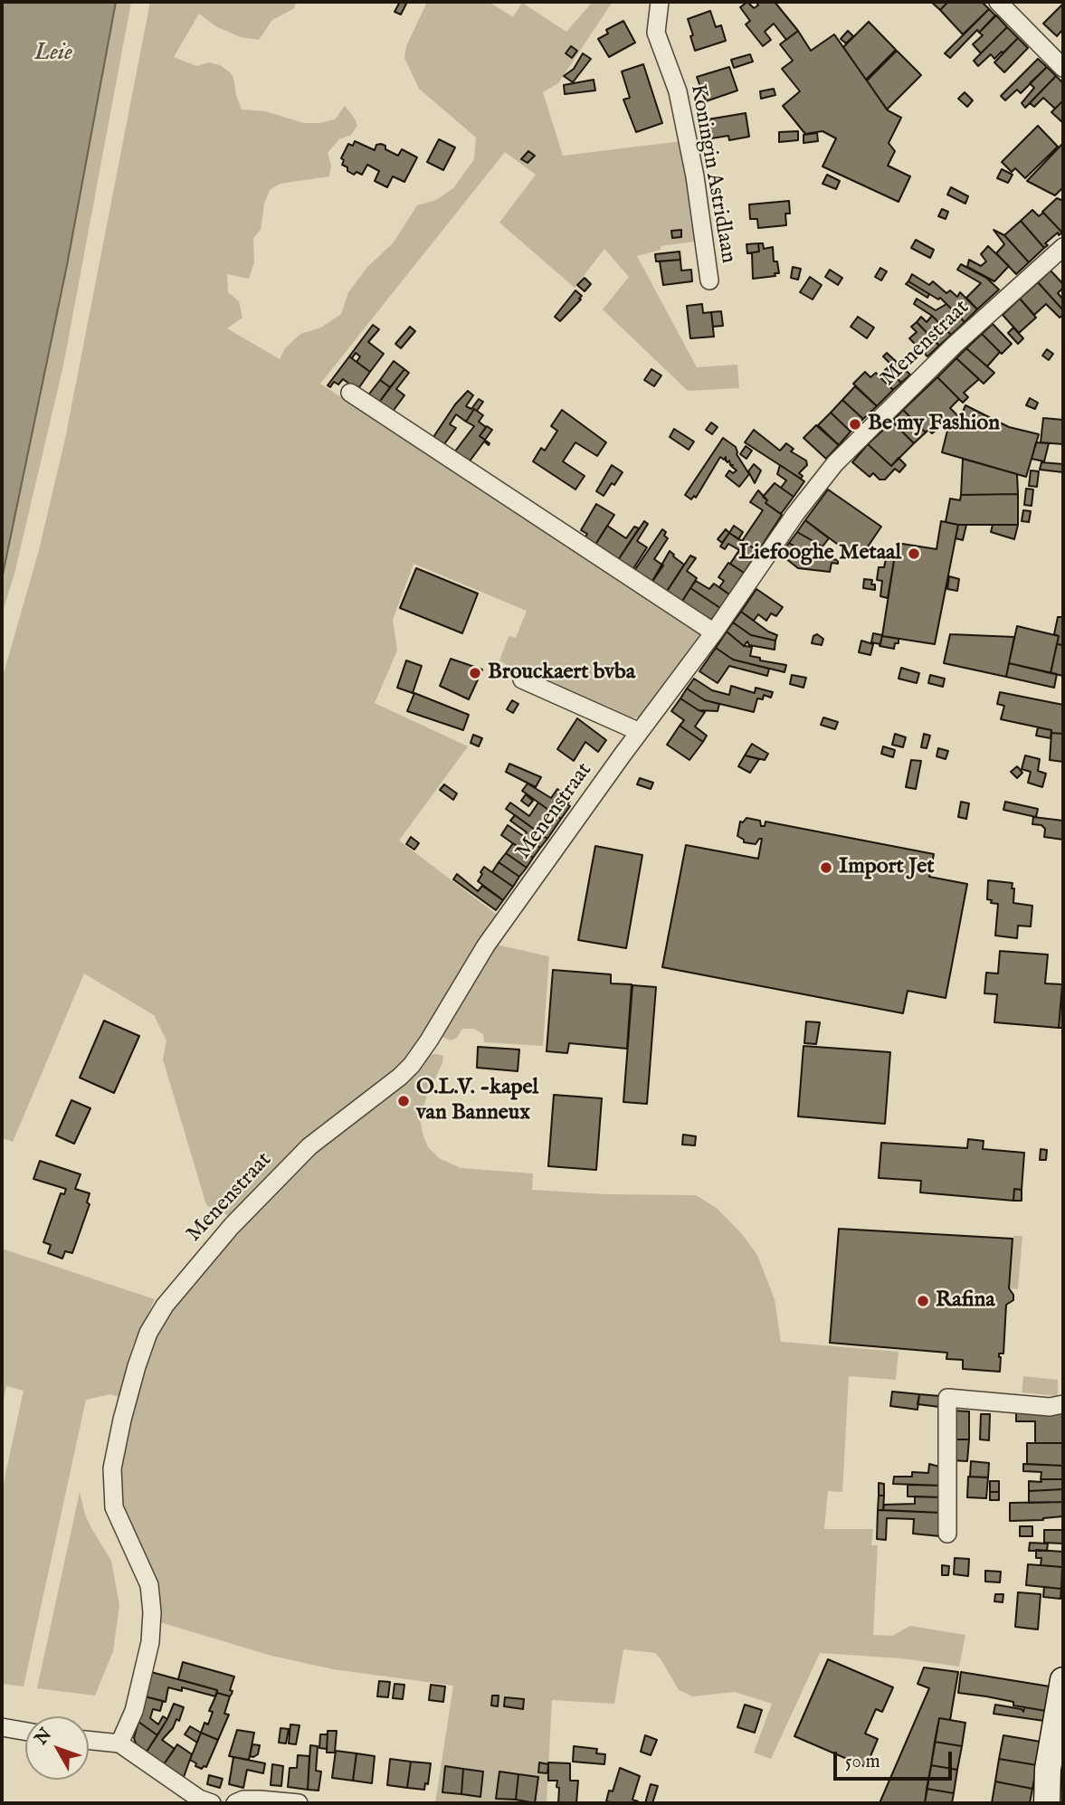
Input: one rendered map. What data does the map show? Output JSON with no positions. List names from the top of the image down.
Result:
{
  "streets": {
    "street": ["Koningin Astridlaan", "Menenstraat"]
  },
  "water": ["Leie"],
  "places": [
    "Be my Fashion",
    "Liefooghe Metaal",
    "Brouckaert bvba",
    "Import Jet",
    "O.L.V. -kapel van Banneux",
    "Rafina"
  ],
  "scale_bar": "50 m",
  "north": "top left"
}
